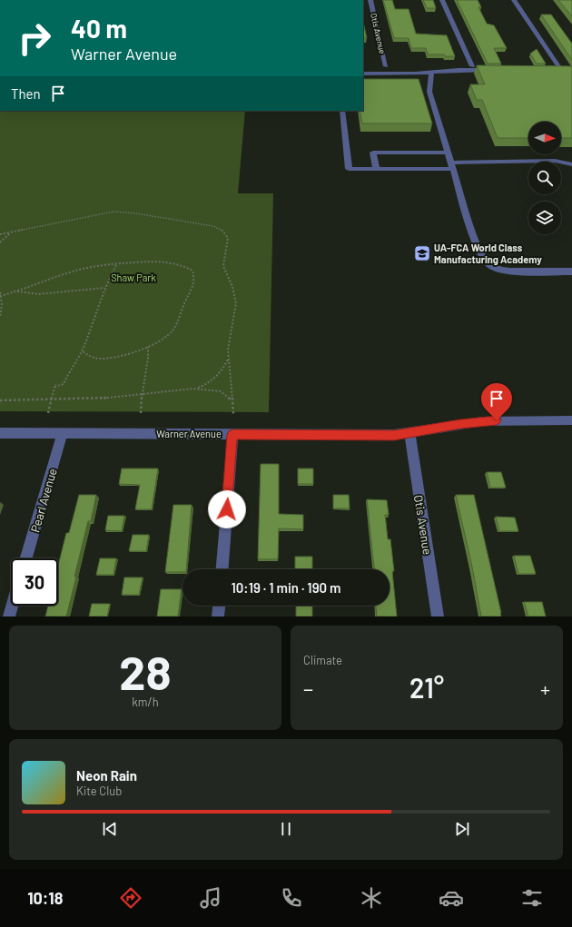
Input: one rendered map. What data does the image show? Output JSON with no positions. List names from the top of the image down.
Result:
{
  "streets": {
    "street": ["Otis Avenue", "Warner Avenue", "Pearl Avenue"]
  },
  "crossings": [
    ["Otis Avenue", "Warner Avenue"],
    ["Warner Avenue", "Pearl Avenue"]
  ],
  "parks": ["Shaw Park"],
  "places": {
    "school or university": ["UA-FCA World Class Manufacturing Academy"]
  },
  "north": "right",
  "page": {
    "turn": ["40 m", "Warner Avenue"],
    "then": "Then",
    "limit": "30",
    "trip": "10:19 · 1 min · 190 m",
    "tile": [
      ["28", "km/h"],
      "Climate"
    ],
    "heat": ["−", "21°", "+"],
    "song": ["Neon Rain", "Kite Club"],
    "tabs": "10:18"
  }
}
